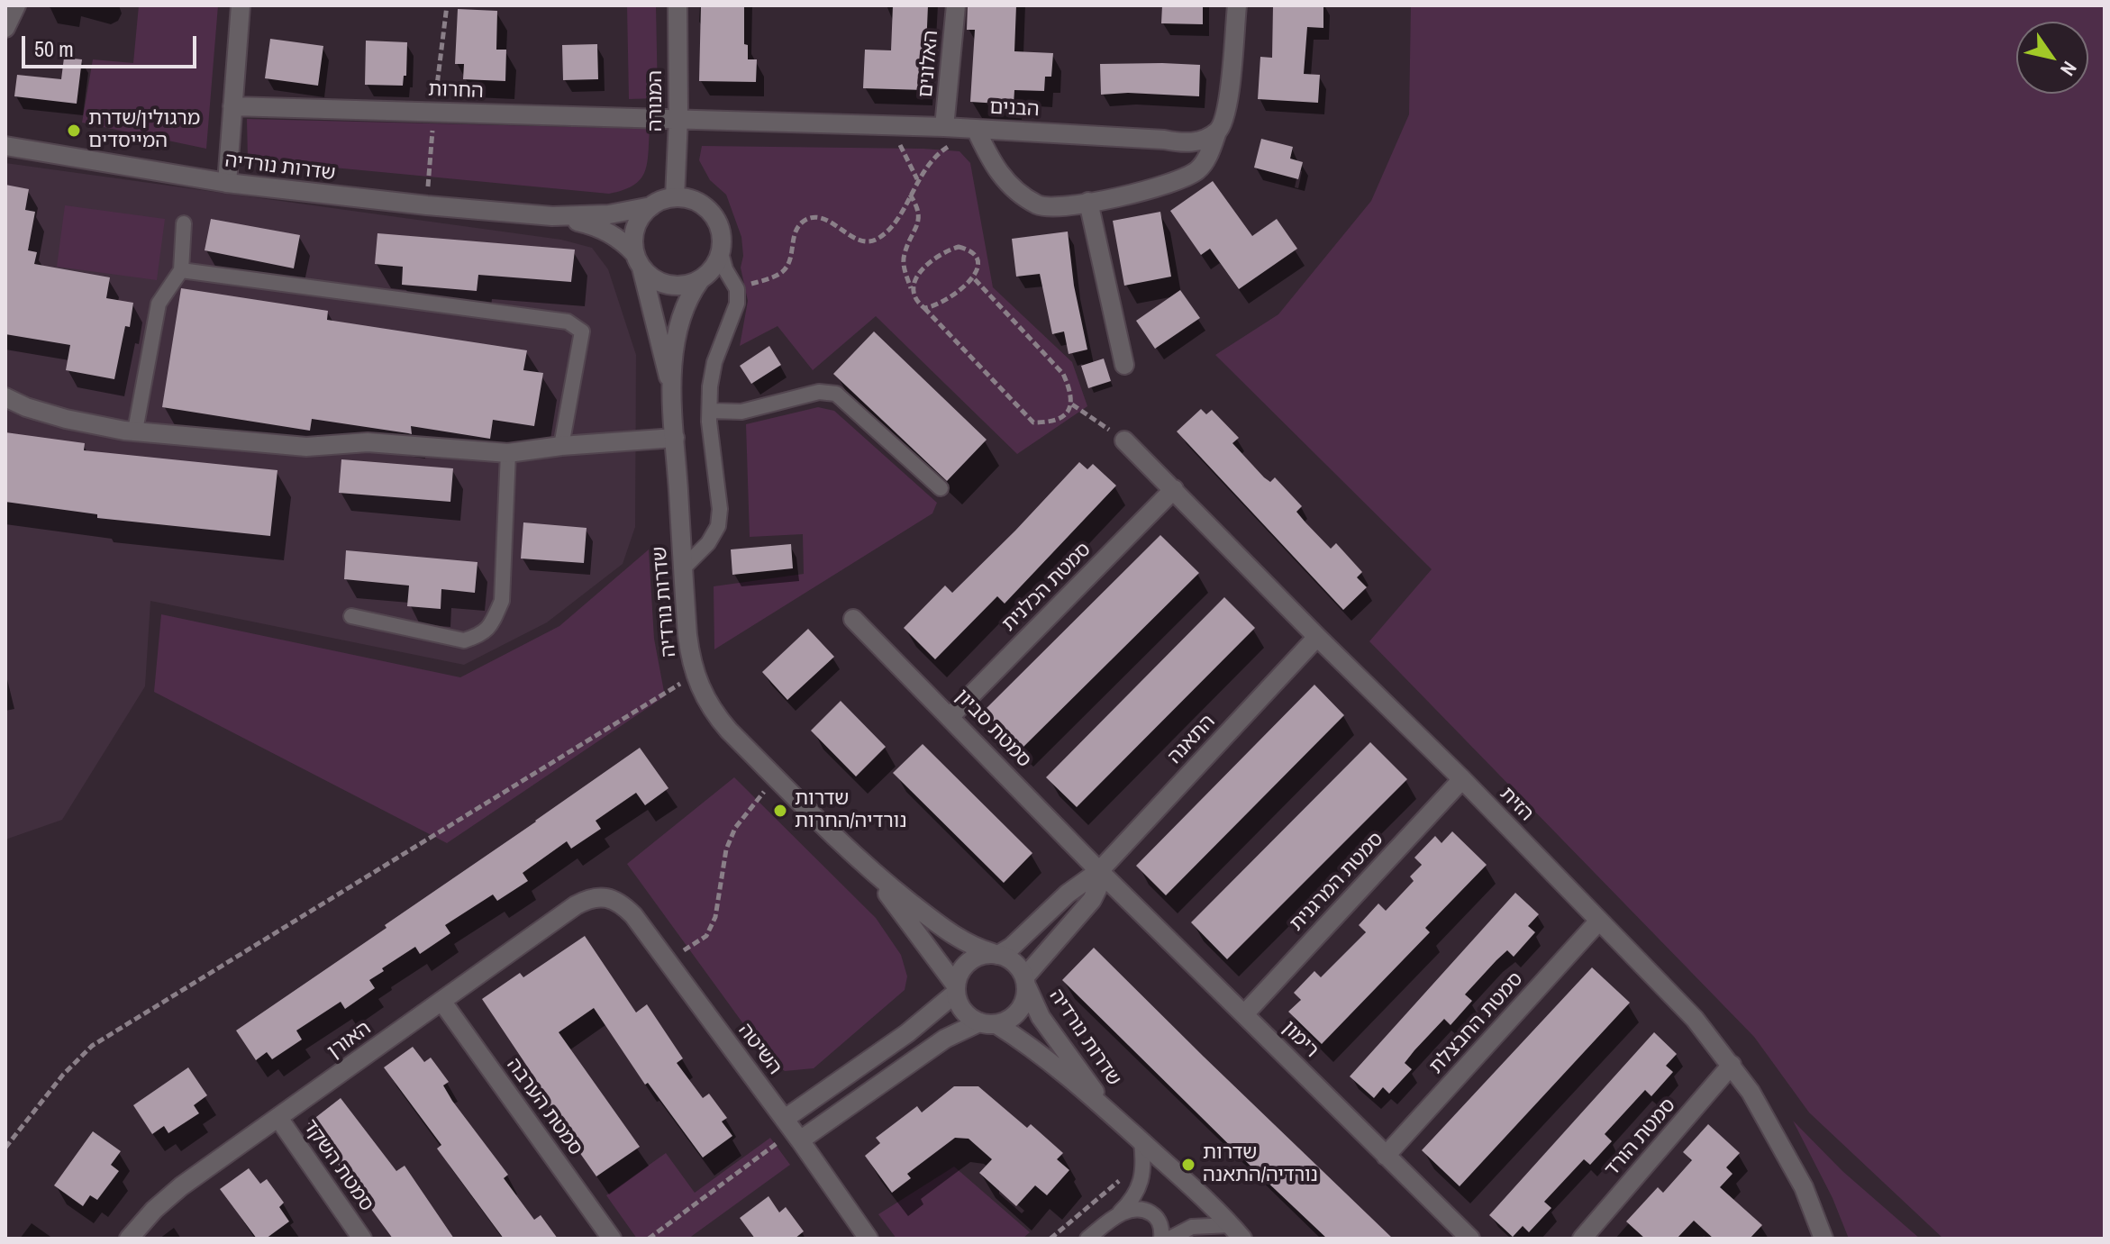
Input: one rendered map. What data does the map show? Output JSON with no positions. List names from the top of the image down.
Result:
{
  "streets": {
    "street": [
      "האלונים",
      "החרות",
      "המנורה",
      "הבנים",
      "שדרות נורדיה",
      "סמטת הכלנית",
      "סמטת סביון",
      "התאנה",
      "הזית",
      "סמטת המרגנית",
      "סמטת החבצלת",
      "רימון",
      "האורן",
      "השיטה",
      "סמטת הערבה",
      "סמטת הורד",
      "סמטת השקד"
    ]
  },
  "crossings": [
    ["האלונים", "הבנים"],
    ["החרות", "המנורה"],
    ["החרות", "הבנים"],
    ["המנורה", "הבנים"],
    ["המנורה", "שדרות נורדיה"],
    ["שדרות נורדיה", "התאנה"],
    ["סמטת הכלנית", "סמטת סביון"],
    ["סמטת הכלנית", "הזית"],
    ["סמטת סביון", "התאנה"],
    ["סמטת סביון", "רימון"],
    ["התאנה", "הזית"],
    ["התאנה", "רימון"],
    ["הזית", "סמטת המרגנית"],
    ["הזית", "סמטת החבצלת"],
    ["הזית", "סמטת הורד"],
    ["סמטת המרגנית", "רימון"],
    ["סמטת החבצלת", "רימון"],
    ["האורן", "השיטה"],
    ["האורן", "סמטת הערבה"],
    ["האורן", "סמטת השקד"]
  ],
  "places": ["מרגולין/שדרת המייסדים", "שדרות נורדיה/החרות", "שדרות נורדיה/התאנה"],
  "scale_bar": "50 m",
  "north": "bottom right"
}
